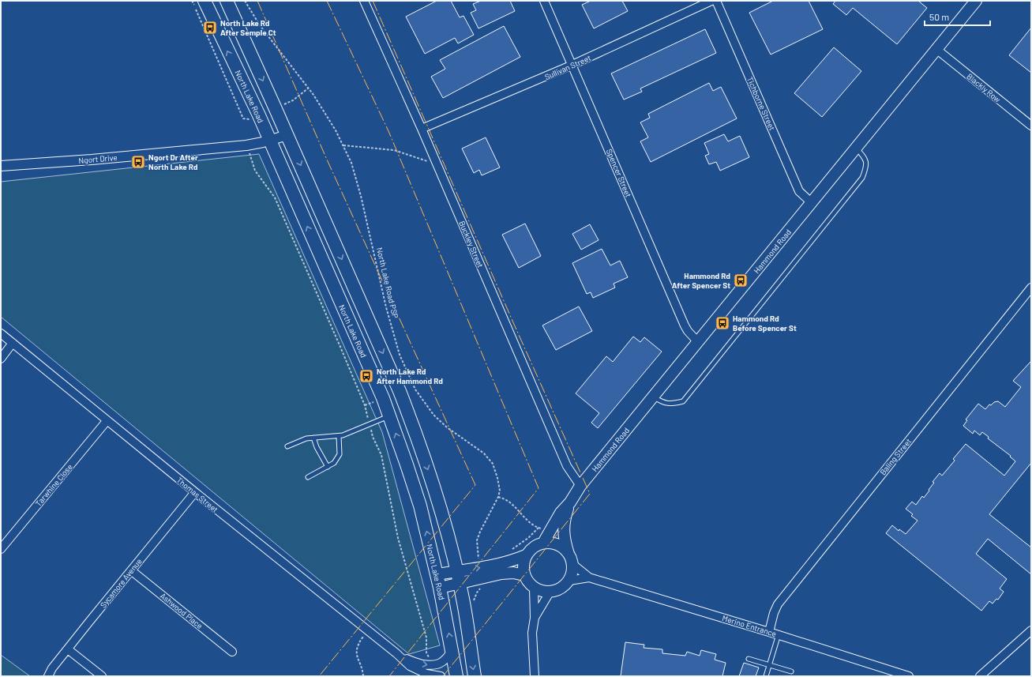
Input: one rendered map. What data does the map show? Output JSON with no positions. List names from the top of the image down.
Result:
{
  "streets": {
    "main road": ["North Lake Road", "Hammond Road"],
    "street": [
      "Sullivan Street",
      "Blackly Row",
      "Tichborne Street",
      "Ngort Drive",
      "Spencer Street",
      "Buckley Street",
      "Baling Street",
      "Tarwhine Close",
      "Thomas Street",
      "Sycamore Avenue",
      "Ashwood Place",
      "Merino Entrance"
    ],
    "path": ["North Lake Road PSP"]
  },
  "crossings": [
    ["Sullivan Street", "Spencer Street"],
    ["Sullivan Street", "Buckley Street"],
    ["Blackly Row", "Hammond Road"],
    ["North Lake Road", "Ngort Drive"],
    ["Tichborne Street", "Hammond Road"],
    ["Spencer Street", "Hammond Road"],
    ["Buckley Street", "Hammond Road"],
    ["Hammond Road", "Merino Entrance"],
    ["Baling Street", "Merino Entrance"],
    ["Tarwhine Close", "Thomas Street"],
    ["Thomas Street", "Sycamore Avenue"],
    ["Sycamore Avenue", "Ashwood Place"]
  ],
  "places": {
    "bus stop": [
      "North Lake Rd After Semple Ct",
      "Ngort Dr After North Lake Rd",
      "Hammond Rd After Spencer St",
      "Hammond Rd Before Spencer St",
      "North Lake Rd After Hammond Rd"
    ]
  },
  "scale_bar": "50 m"
}
